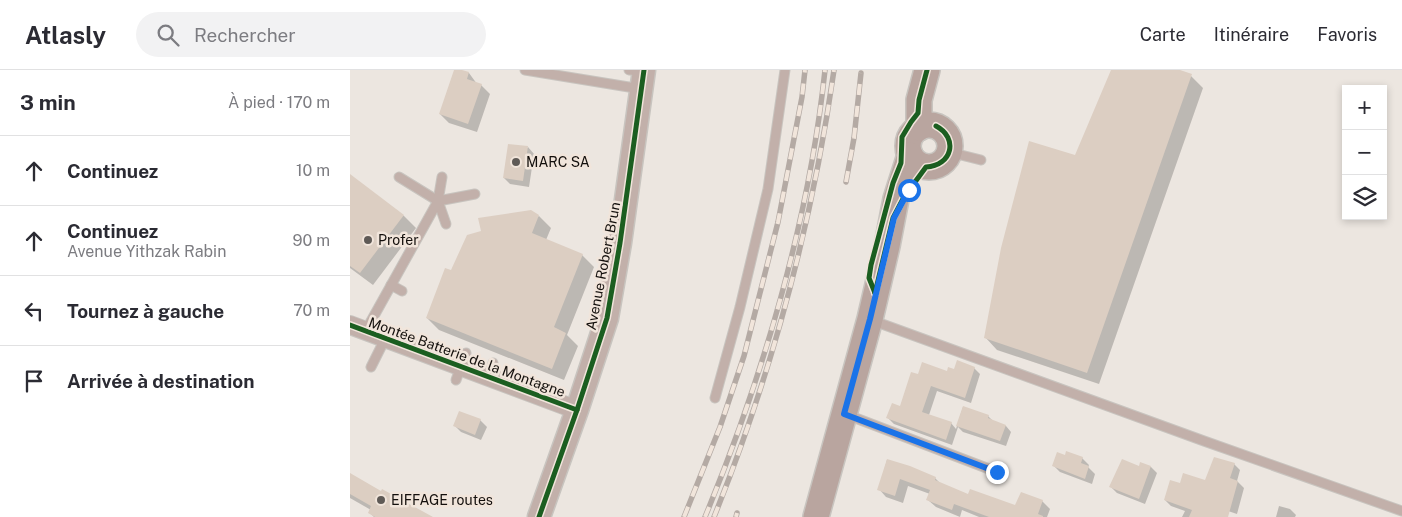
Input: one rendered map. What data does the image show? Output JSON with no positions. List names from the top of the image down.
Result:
{
  "streets": {
    "street": ["Avenue Robert Brun", "Montée Batterie de la Montagne"]
  },
  "crossings": [
    ["Avenue Robert Brun", "Montée Batterie de la Montagne"]
  ],
  "places": ["MARC SA", "Profer", "EIFFAGE routes"],
  "page": {
    "header": "Atlasly",
    "search": "Rechercher",
    "nav": ["Carte", "Itinéraire", "Favoris"],
    "heading": ["3 min", "À pied · 170 m"],
    "map_buttons": ["+", "−"],
    "list": [
      ["Continuez", "10 m"],
      ["Continuez", "Avenue Yithzak Rabin", "90 m"],
      ["Tournez à gauche", "70 m"],
      "Arrivée à destination"
    ]
  }
}
